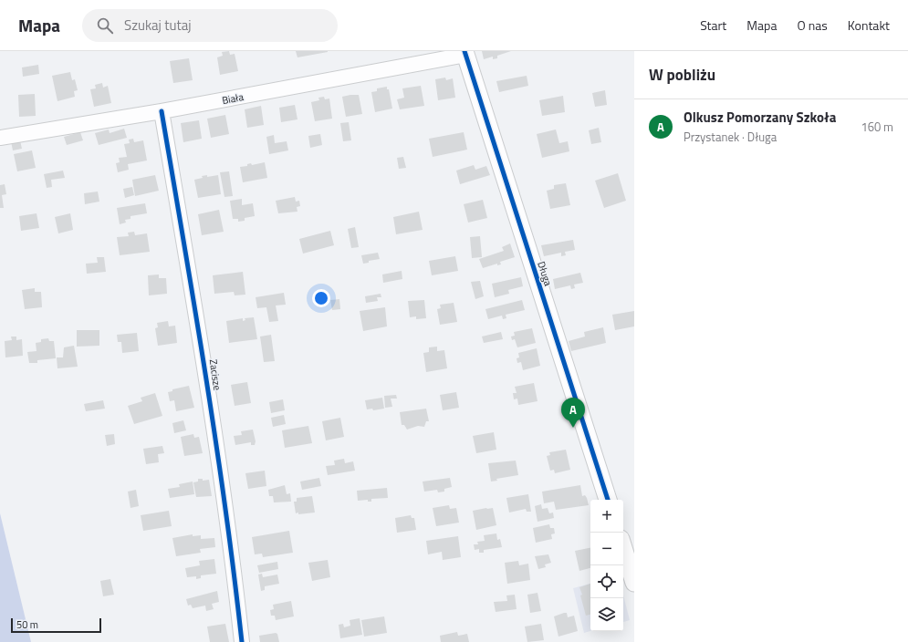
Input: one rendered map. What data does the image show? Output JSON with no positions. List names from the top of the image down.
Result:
{
  "streets": {
    "street": ["Biała", "Długa", "Zacisze"]
  },
  "crossings": [
    ["Biała", "Długa"],
    ["Biała", "Zacisze"]
  ],
  "scale_bar": "50 m",
  "page": {
    "header": "Mapa",
    "search": "Szukaj tutaj",
    "nav": [
      "Start",
      "Mapa",
      "O nas",
      "Kontakt"
    ],
    "heading": "W pobliżu",
    "list": [
      {
        "mark": "A",
        "name": "Olkusz Pomorzany Szkoła",
        "note": "Przystanek · Długa",
        "value": "160 m"
      }
    ],
    "pins": "A",
    "map_buttons": ["+", "−"],
    "scale": "50 m"
  }
}
